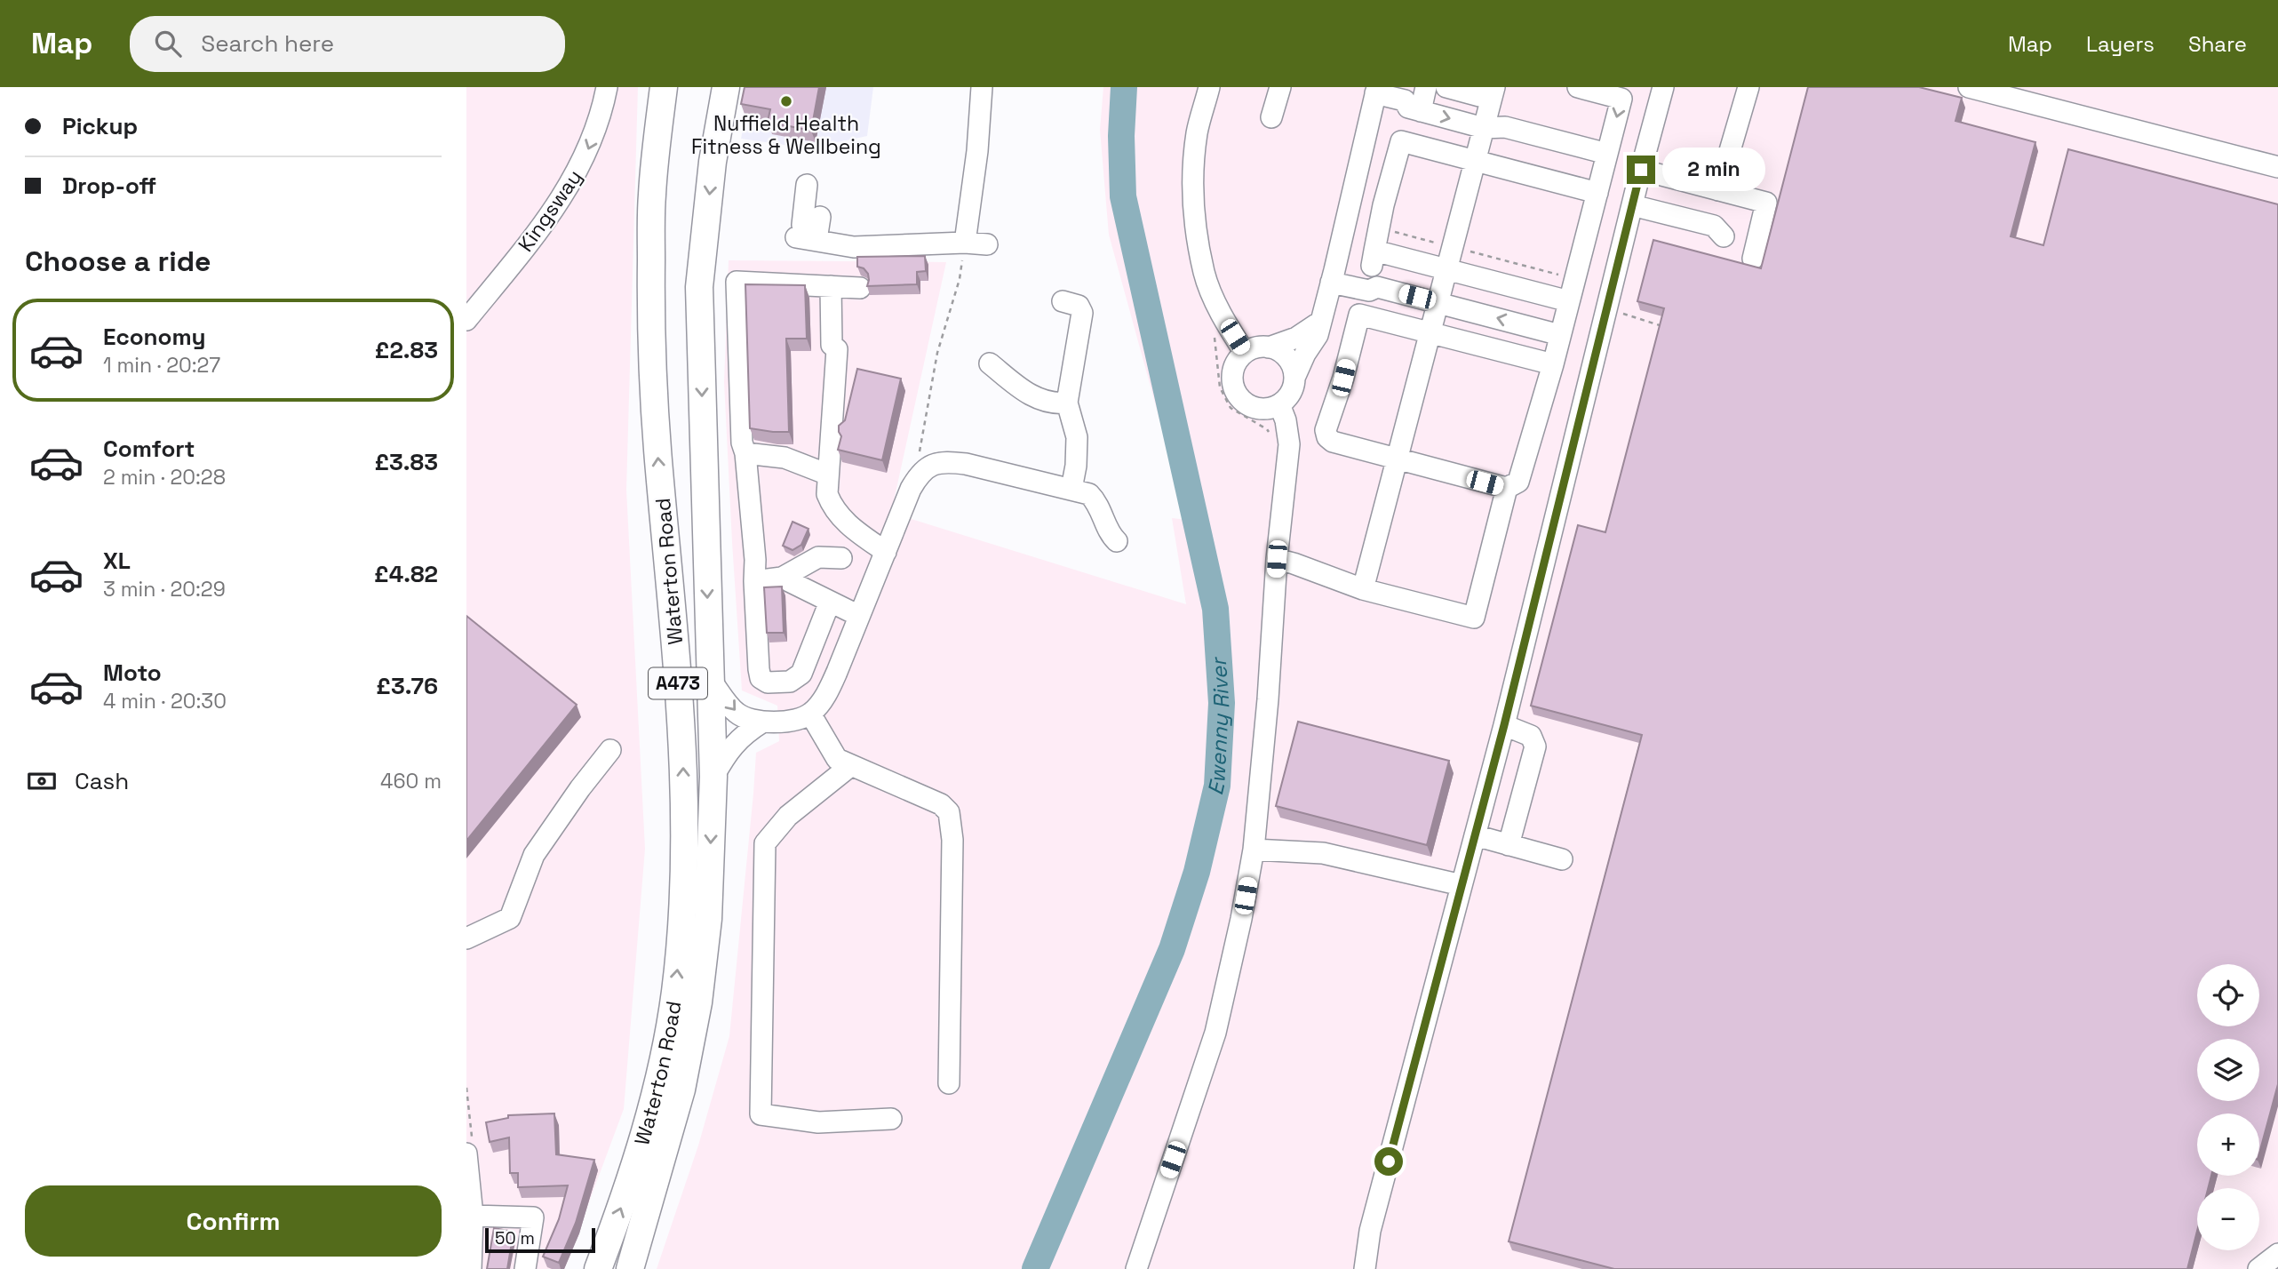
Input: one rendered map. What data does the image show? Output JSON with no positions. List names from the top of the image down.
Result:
{
  "streets": {
    "main road": ["Waterton Road", "A473"],
    "street": ["Kingsway"]
  },
  "one_way": ["Kingsway"],
  "water": ["Ewenny River"],
  "places": ["Nuffield Health Fitness & Wellbeing"],
  "scale_bar": "50 m",
  "page": {
    "header": "Map",
    "search": "Search here",
    "nav": ["Map", "Layers", "Share"],
    "banner": ["Pickup", "Drop-off"],
    "bubble": "2 min",
    "heading": "Choose a ride",
    "list": [
      {
        "name": "Economy",
        "note": "1 min · 20:27",
        "value": "£2.83"
      },
      {
        "name": "Comfort",
        "note": "2 min · 20:28",
        "value": "£3.83"
      },
      {
        "name": "XL",
        "note": "3 min · 20:29",
        "value": "£4.82"
      },
      {
        "name": "Moto",
        "note": "4 min · 20:30",
        "value": "£3.76"
      }
    ],
    "pay": ["Cash", "460 m"],
    "map_buttons": ["+", "−"],
    "buttons": "Confirm",
    "scale": "50 m"
  }
}
